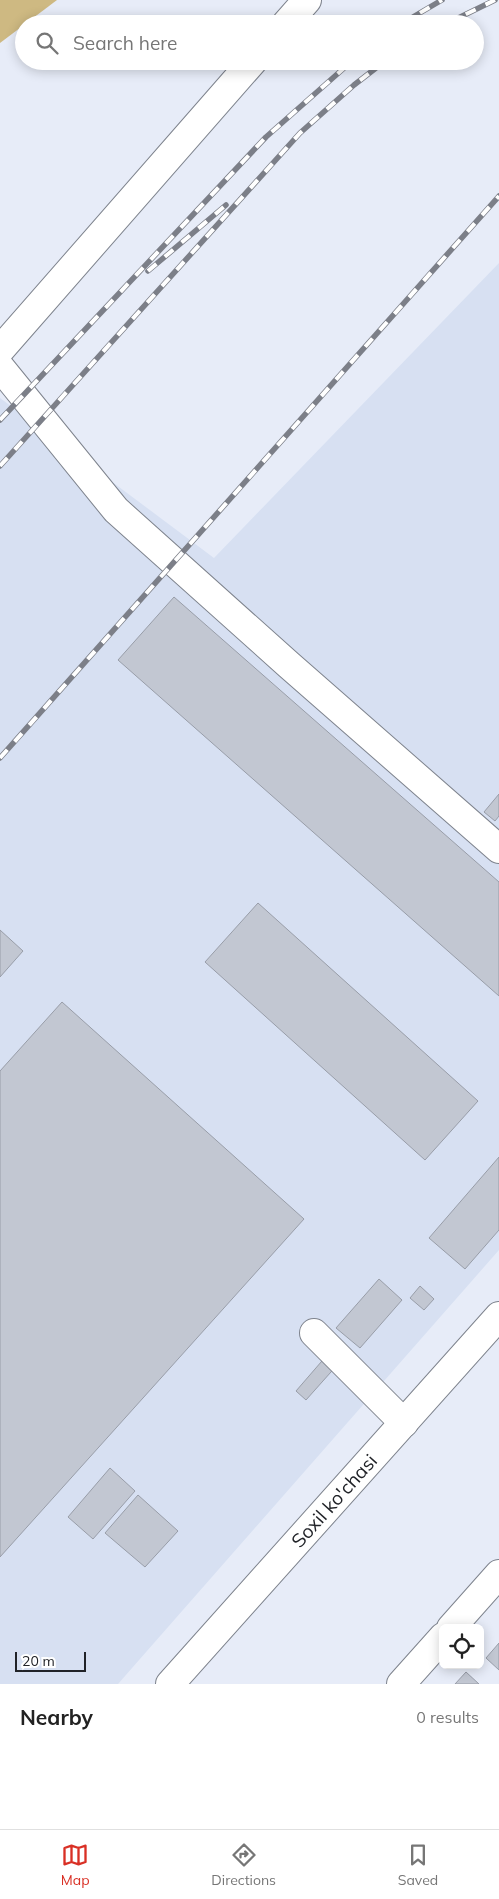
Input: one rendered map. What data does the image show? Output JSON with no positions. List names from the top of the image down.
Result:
{
  "streets": {
    "street": ["Soxil ko'chasi"]
  },
  "scale_bar": "20 m",
  "page": {
    "search": "Search here",
    "scale": "20 m",
    "heading": ["Nearby", "0 results"],
    "nav": ["Map", "Directions", "Saved"]
  }
}
